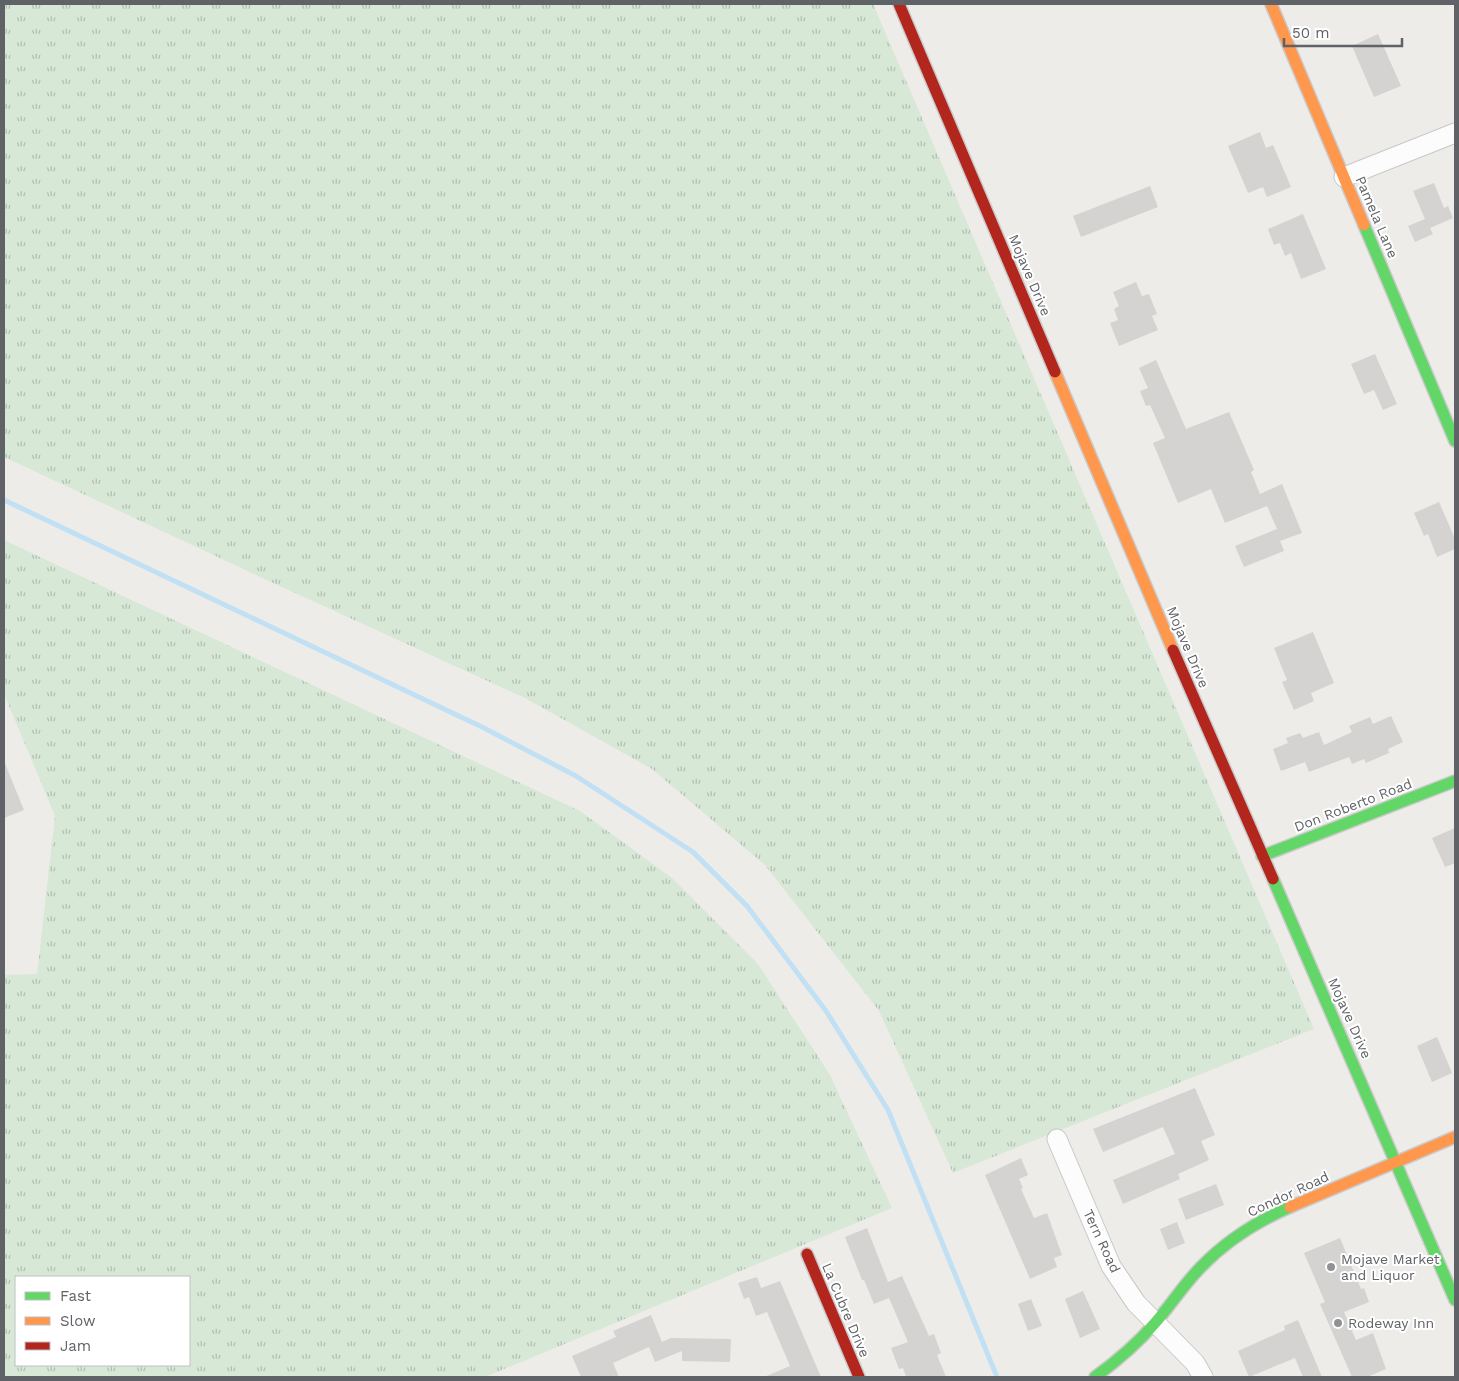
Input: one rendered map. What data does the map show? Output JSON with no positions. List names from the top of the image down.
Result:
{
  "streets": {
    "main road": [
      "Pamela Lane",
      "Mojave Drive",
      "Don Roberto Road",
      "Condor Road",
      "La Cubre Drive"
    ],
    "street": ["Tern Road"]
  },
  "crossings": [
    ["Mojave Drive", "Don Roberto Road"],
    ["Mojave Drive", "Condor Road"],
    ["Condor Road", "Tern Road"]
  ],
  "places": ["Mojave Market and Liquor", "Rodeway Inn"],
  "legend": ["Fast", "Slow", "Jam"],
  "scale_bar": "50 m"
}
